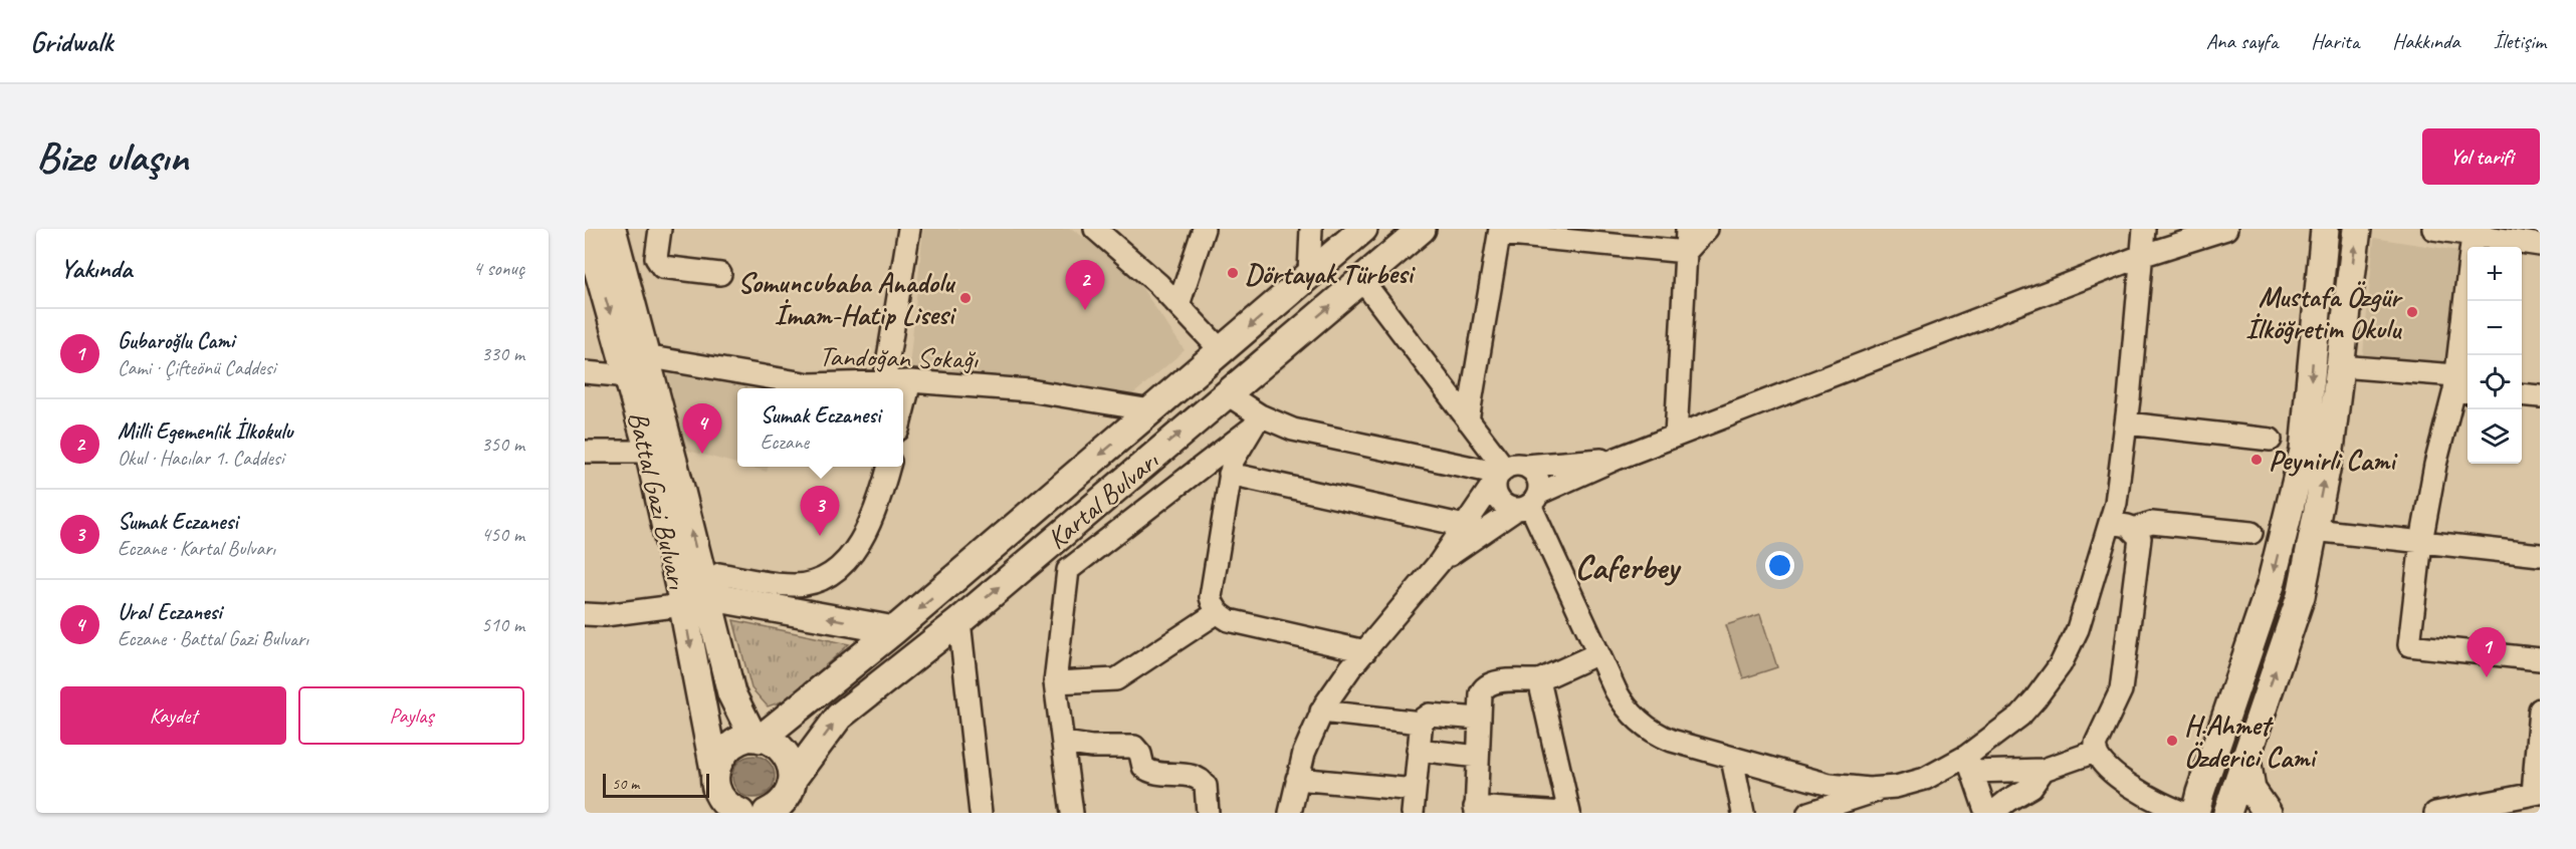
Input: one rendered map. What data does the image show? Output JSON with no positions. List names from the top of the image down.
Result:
{
  "streets": {
    "main road": ["Battal Gazi Bulvarı", "Kartal Bulvarı"],
    "street": ["Tandoğan Sokağı"]
  },
  "crossings": [
    ["Tandoğan Sokağı", "Battal Gazi Bulvarı"],
    ["Tandoğan Sokağı", "Kartal Bulvarı"],
    ["Battal Gazi Bulvarı", "Kartal Bulvarı"]
  ],
  "districts": ["Caferbey"],
  "places": [
    "Dörtayak Türbesi",
    "Somuncubaba Anadolu İmam-Hatip Lisesi",
    "Mustafa Özgür İlköğretim Okulu",
    "Peynirli Cami",
    "H.Ahmet Özderici Cami"
  ],
  "scale_bar": "50 m",
  "page": {
    "header": "Gridwalk",
    "nav": [
      "Ana sayfa",
      "Harita",
      "Hakkında",
      "İletişim"
    ],
    "buttons": [
      "Yol tarifi",
      ["Kaydet", "Paylaş"]
    ],
    "title": "Bize ulaşın",
    "heading": ["Yakında", "4 sonuç"],
    "map_buttons": ["+", "−"],
    "pins": [
      "2",
      "4",
      "3",
      "1"
    ],
    "list": [
      {
        "mark": "1",
        "name": "Gubaroğlu Cami",
        "note": "Cami · Çifteönü Caddesi",
        "value": "330 m"
      },
      {
        "mark": "2",
        "name": "Milli Egemenlik İlkokulu",
        "note": "Okul · Hacılar 1. Caddesi",
        "value": "350 m"
      },
      {
        "mark": "3",
        "name": "Sumak Eczanesi",
        "note": "Eczane · Kartal Bulvarı",
        "value": "450 m"
      },
      {
        "mark": "4",
        "name": "Ural Eczanesi",
        "note": "Eczane · Battal Gazi Bulvarı",
        "value": "510 m"
      }
    ],
    "popup": ["Sumak Eczanesi", "Eczane"],
    "scale": "50 m"
  }
}
